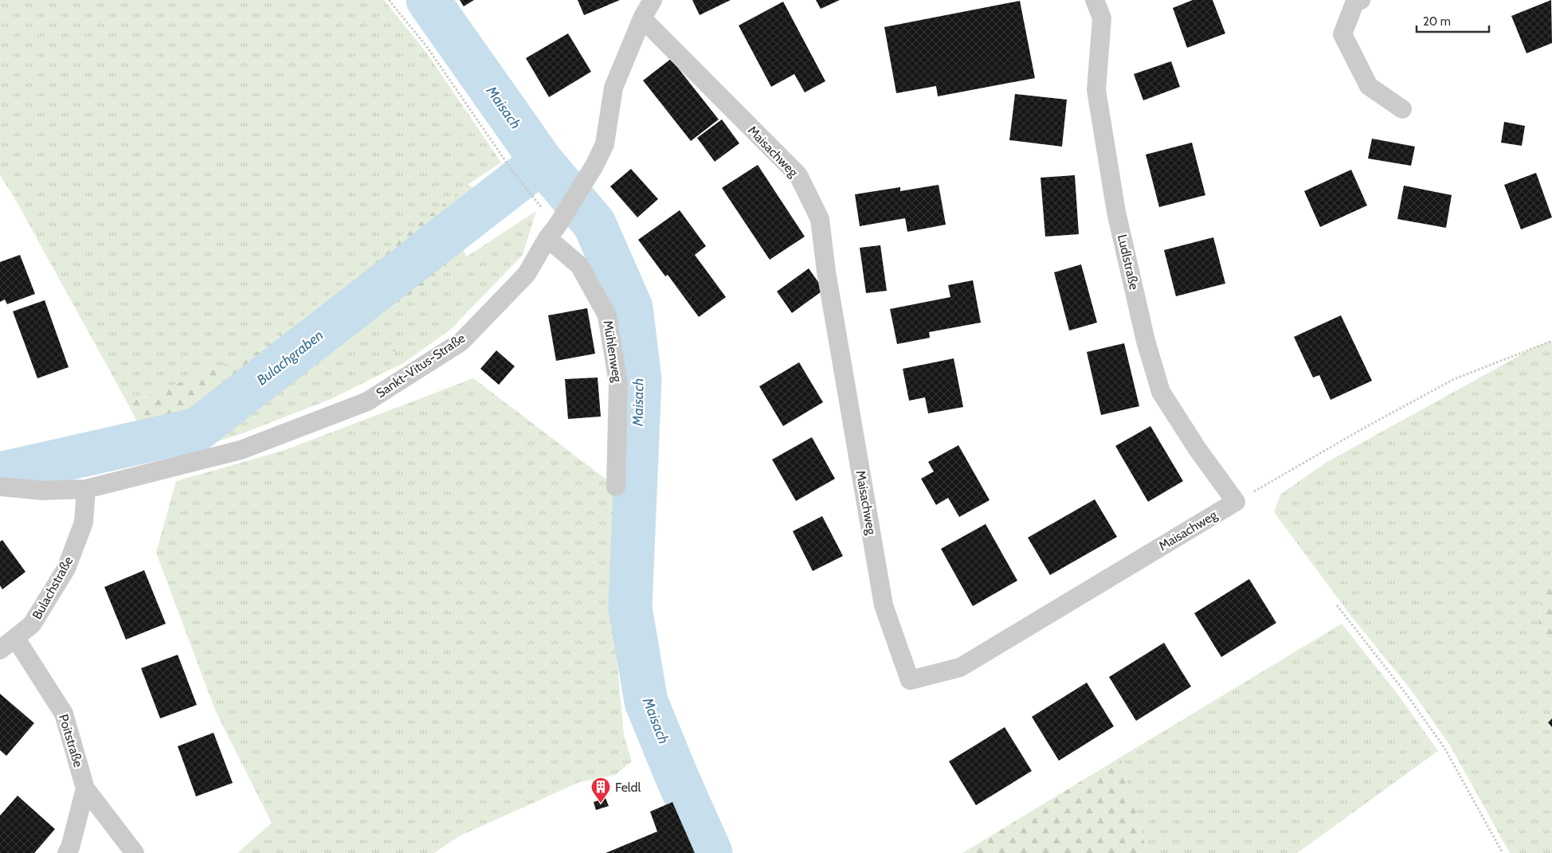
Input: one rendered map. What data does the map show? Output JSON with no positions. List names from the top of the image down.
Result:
{
  "streets": {
    "street": [
      "Maisachweg",
      "Ludlstraße",
      "Mühlenweg",
      "Sankt-Vitus-Straße",
      "Bulachstraße",
      "Poitstraße"
    ]
  },
  "crossings": [
    ["Maisachweg", "Ludlstraße"],
    ["Maisachweg", "Sankt-Vitus-Straße"],
    ["Mühlenweg", "Sankt-Vitus-Straße"],
    ["Sankt-Vitus-Straße", "Bulachstraße"],
    ["Bulachstraße", "Poitstraße"]
  ],
  "water": ["Maisach", "Bulachgraben"],
  "places": {
    "building": ["Feldl"]
  },
  "scale_bar": "20 m"
}
